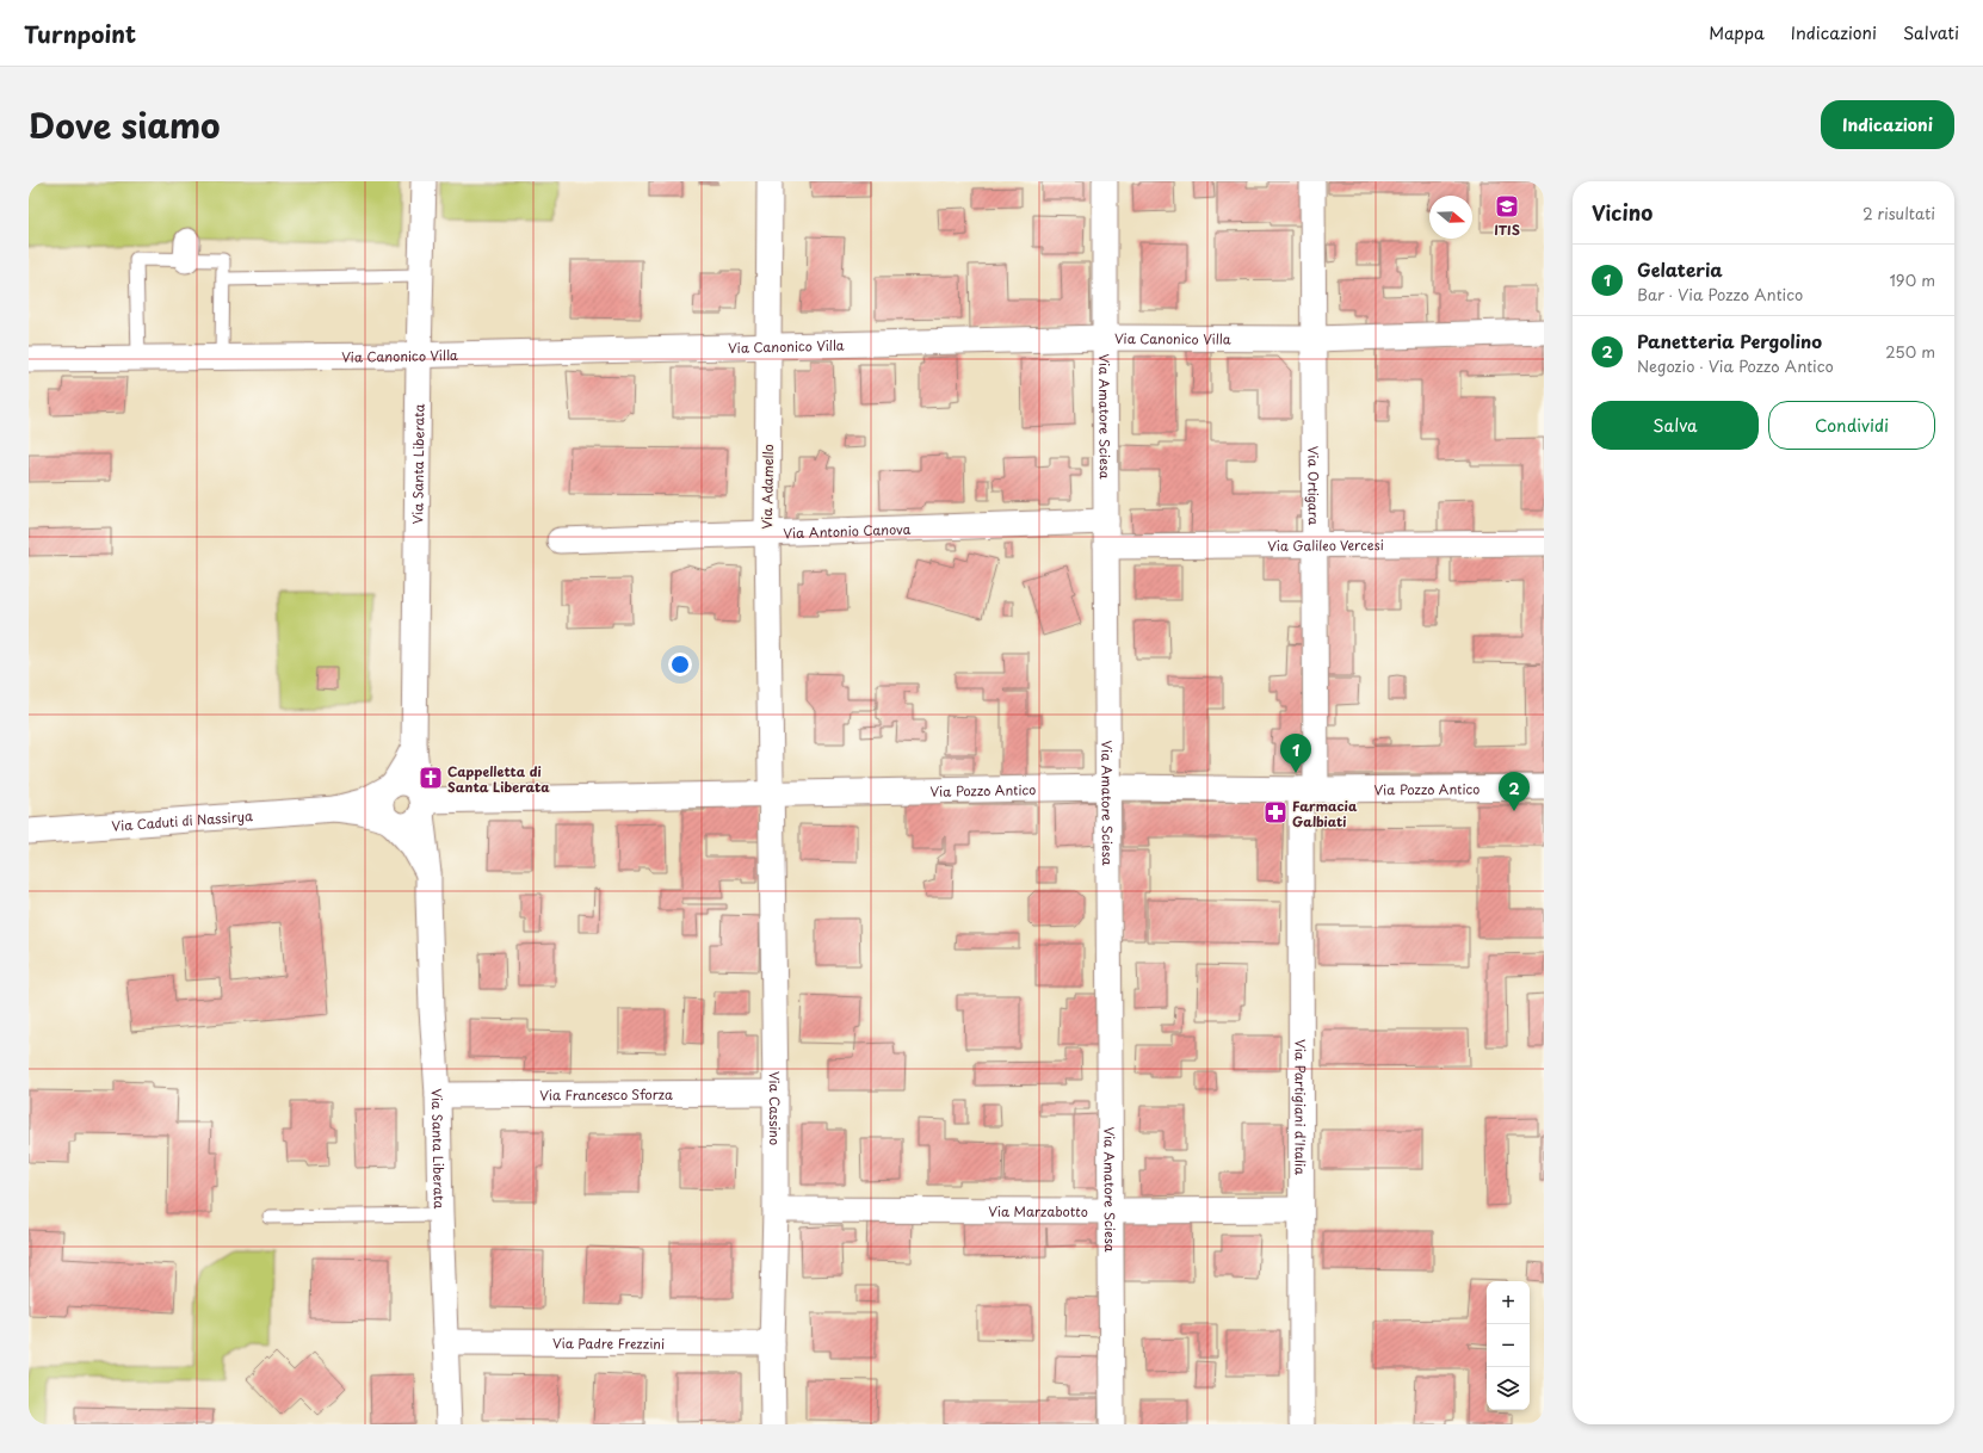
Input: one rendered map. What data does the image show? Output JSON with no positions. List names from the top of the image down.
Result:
{
  "streets": {
    "street": [
      "Via Canonico Villa",
      "Via Amatore Sciesa",
      "Via Santa Liberata",
      "Via Ortigara",
      "Via Adamello",
      "Via Antonio Canova",
      "Via Galileo Vercesi",
      "Via Pozzo Antico",
      "Via Caduti di Nassirya",
      "Via Francesco Sforza",
      "Via Partigiani d'Italia",
      "Via Cassino",
      "Via Marzabotto",
      "Via Padre Frezzini"
    ]
  },
  "crossings": [
    ["Via Canonico Villa", "Via Amatore Sciesa"],
    ["Via Canonico Villa", "Via Santa Liberata"],
    ["Via Canonico Villa", "Via Ortigara"],
    ["Via Canonico Villa", "Via Adamello"],
    ["Via Amatore Sciesa", "Via Antonio Canova"],
    ["Via Amatore Sciesa", "Via Galileo Vercesi"],
    ["Via Amatore Sciesa", "Via Pozzo Antico"],
    ["Via Amatore Sciesa", "Via Marzabotto"],
    ["Via Santa Liberata", "Via Pozzo Antico"],
    ["Via Santa Liberata", "Via Francesco Sforza"],
    ["Via Santa Liberata", "Via Padre Frezzini"],
    ["Via Ortigara", "Via Galileo Vercesi"],
    ["Via Ortigara", "Via Pozzo Antico"],
    ["Via Ortigara", "Via Partigiani d'Italia"],
    ["Via Adamello", "Via Antonio Canova"],
    ["Via Adamello", "Via Pozzo Antico"],
    ["Via Adamello", "Via Cassino"],
    ["Via Pozzo Antico", "Via Partigiani d'Italia"],
    ["Via Pozzo Antico", "Via Cassino"],
    ["Via Francesco Sforza", "Via Cassino"],
    ["Via Partigiani d'Italia", "Via Marzabotto"],
    ["Via Cassino", "Via Marzabotto"],
    ["Via Cassino", "Via Padre Frezzini"]
  ],
  "places": {
    "school or university": ["ITIS"],
    "church": ["Cappelletta di Santa Liberata"],
    "pharmacy": ["Farmacia Galbiati"]
  },
  "north": "right",
  "page": {
    "header": "Turnpoint",
    "nav": ["Mappa", "Indicazioni", "Salvati"],
    "title": "Dove siamo",
    "buttons": [
      "Indicazioni",
      ["Salva", "Condividi"]
    ],
    "heading": ["Vicino", "2 risultati"],
    "list": [
      {
        "mark": "1",
        "name": "Gelateria",
        "note": "Bar · Via Pozzo Antico",
        "value": "190 m"
      },
      {
        "mark": "2",
        "name": "Panetteria Pergolino",
        "note": "Negozio · Via Pozzo Antico",
        "value": "250 m"
      }
    ],
    "pins": ["1", "2"],
    "map_buttons": ["+", "−"]
  }
}
